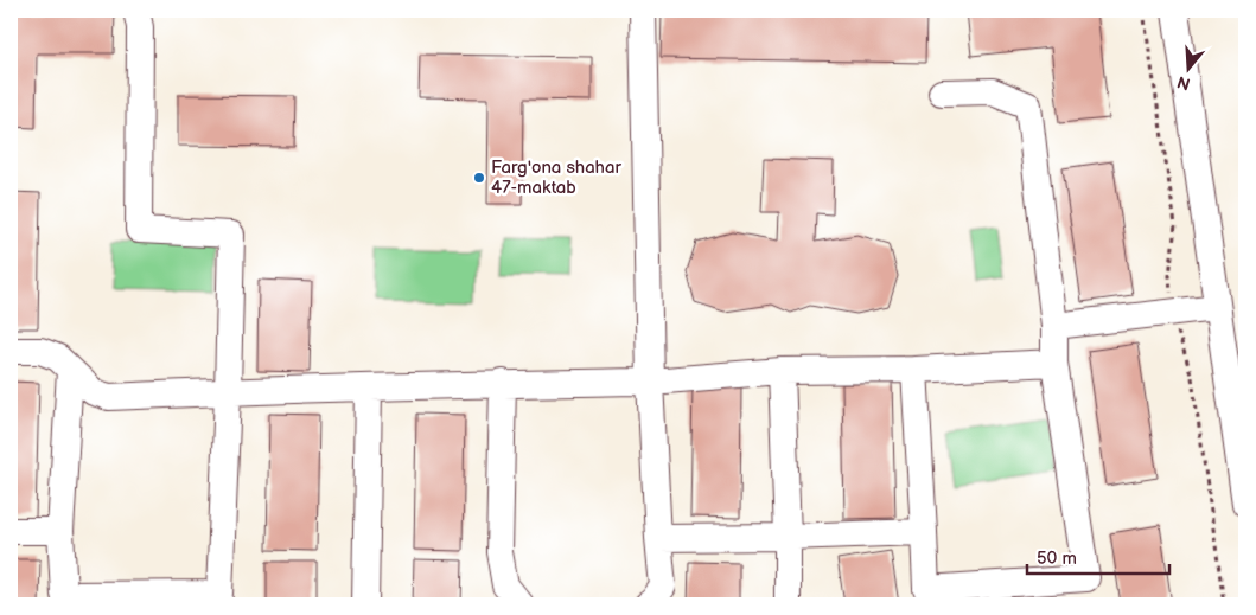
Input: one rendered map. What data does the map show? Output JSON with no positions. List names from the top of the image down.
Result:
{
  "places": ["Farg'ona shahar 47-maktab"],
  "scale_bar": "50 m",
  "north": "bottom"
}
